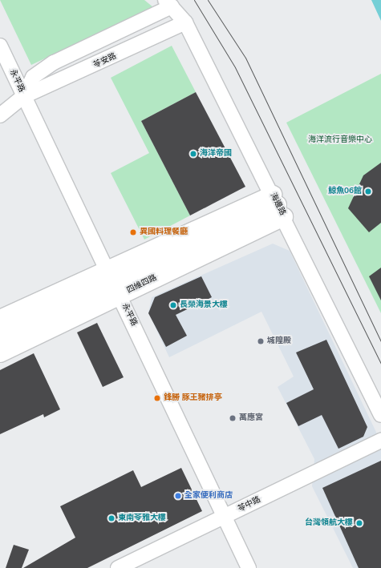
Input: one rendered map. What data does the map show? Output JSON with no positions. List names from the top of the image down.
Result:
{
  "streets": {
    "main road": ["四維四路"],
    "street": [
      "苓安路",
      "永平路",
      "海邊路",
      "苓中路"
    ]
  },
  "crossings": [
    ["苓安路", "永平路"],
    ["苓安路", "海邊路"],
    ["永平路", "四維四路"],
    ["永平路", "苓中路"],
    ["海邊路", "四維四路"]
  ],
  "parks": ["海洋流行音樂中心"],
  "places": [
    "海洋帝國",
    "鯨魚06館",
    "異國料理餐廳",
    "長榮海景大樓",
    "城隍殿",
    "鋒勝 豚王豬排亭",
    "萬應宮",
    "全家便利商店",
    "東南苓雅大樓",
    "台灣領航大樓"
  ]
}
